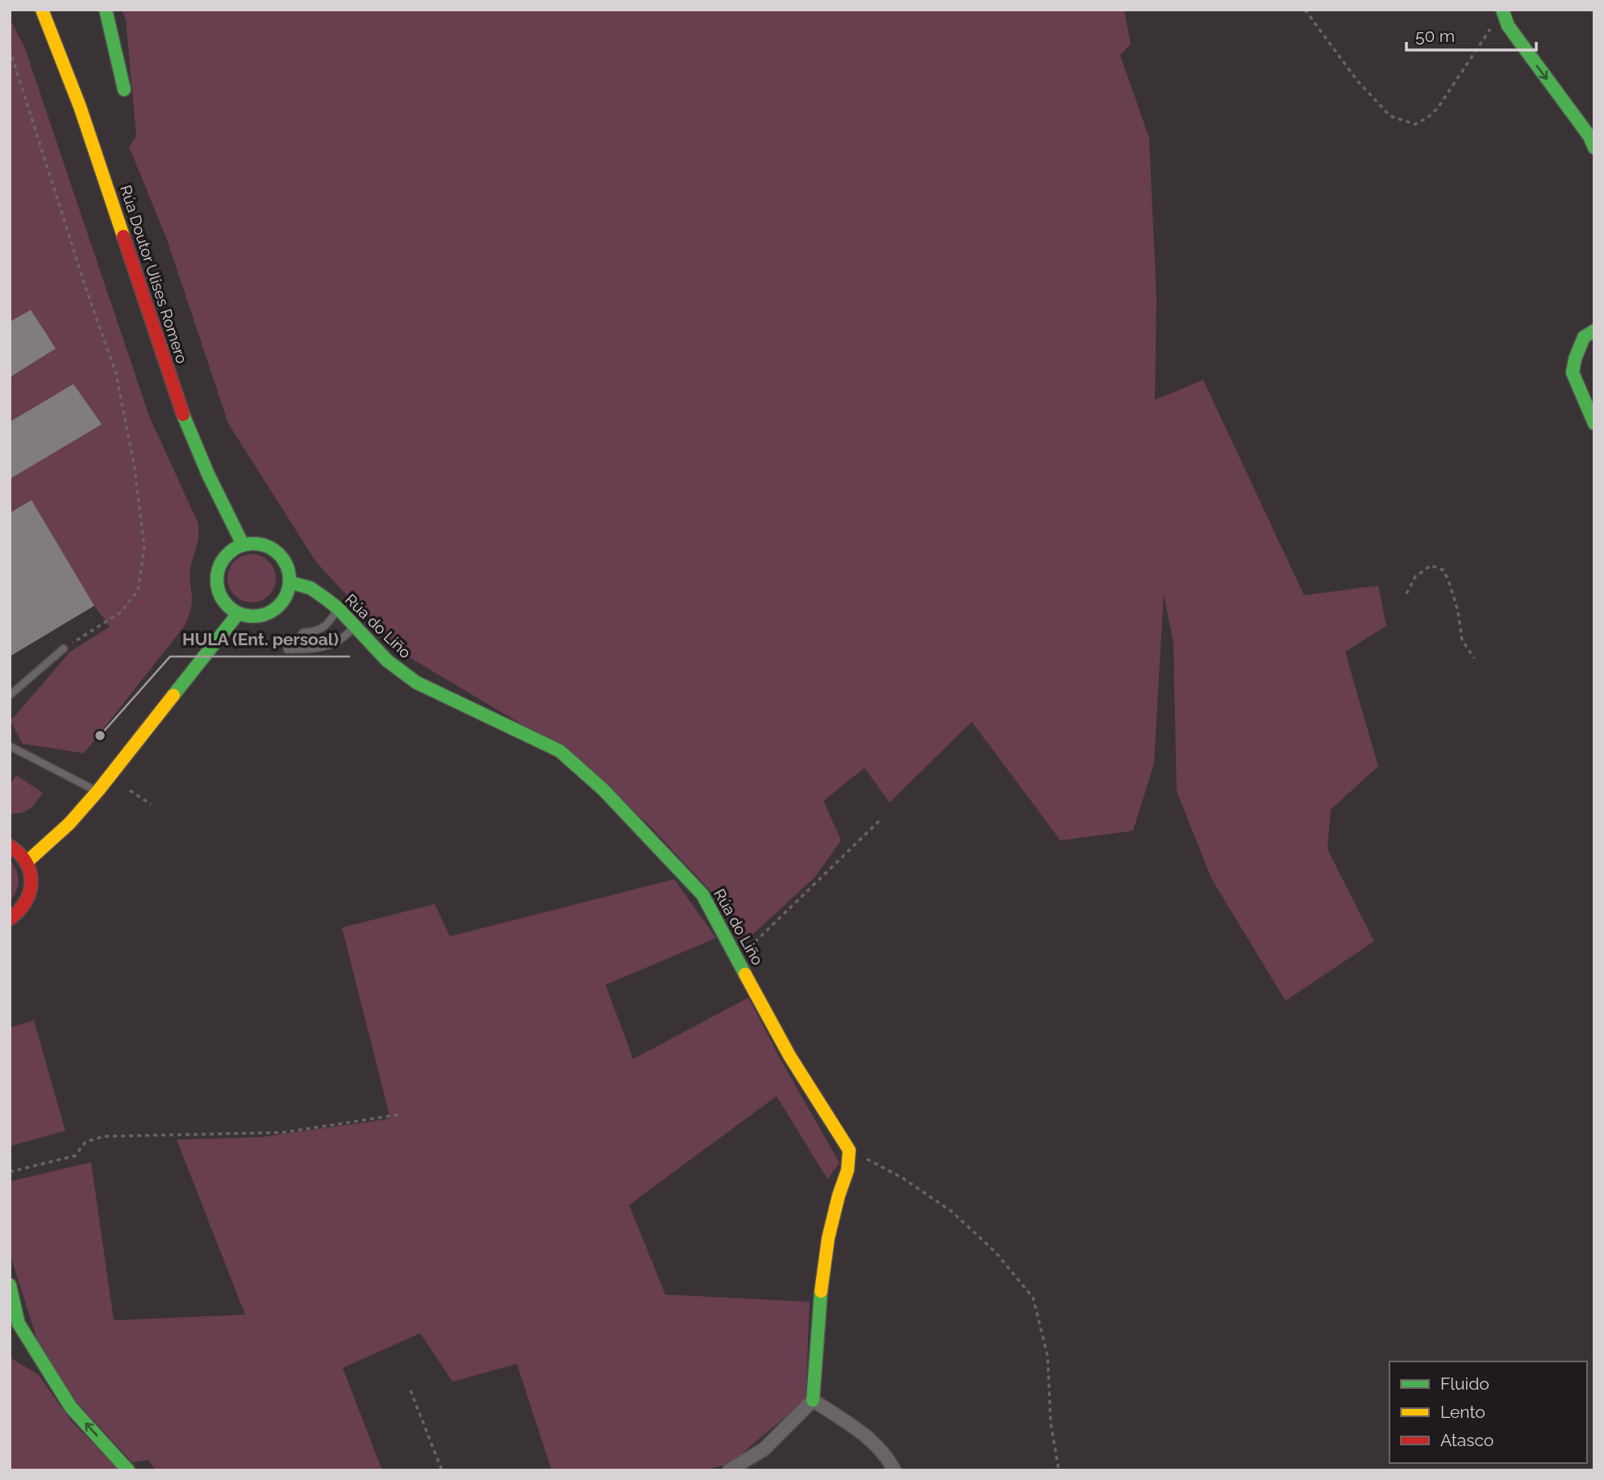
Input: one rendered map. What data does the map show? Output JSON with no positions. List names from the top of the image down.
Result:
{
  "streets": {
    "street": ["Rúa Doutor Ulises Romero", "Rúa do Liño"]
  },
  "crossings": [
    ["Rúa Doutor Ulises Romero", "Rúa do Liño"]
  ],
  "places": ["HULA (Ent. persoal)"],
  "legend": ["Fluido", "Lento", "Atasco"],
  "scale_bar": "50 m"
}
